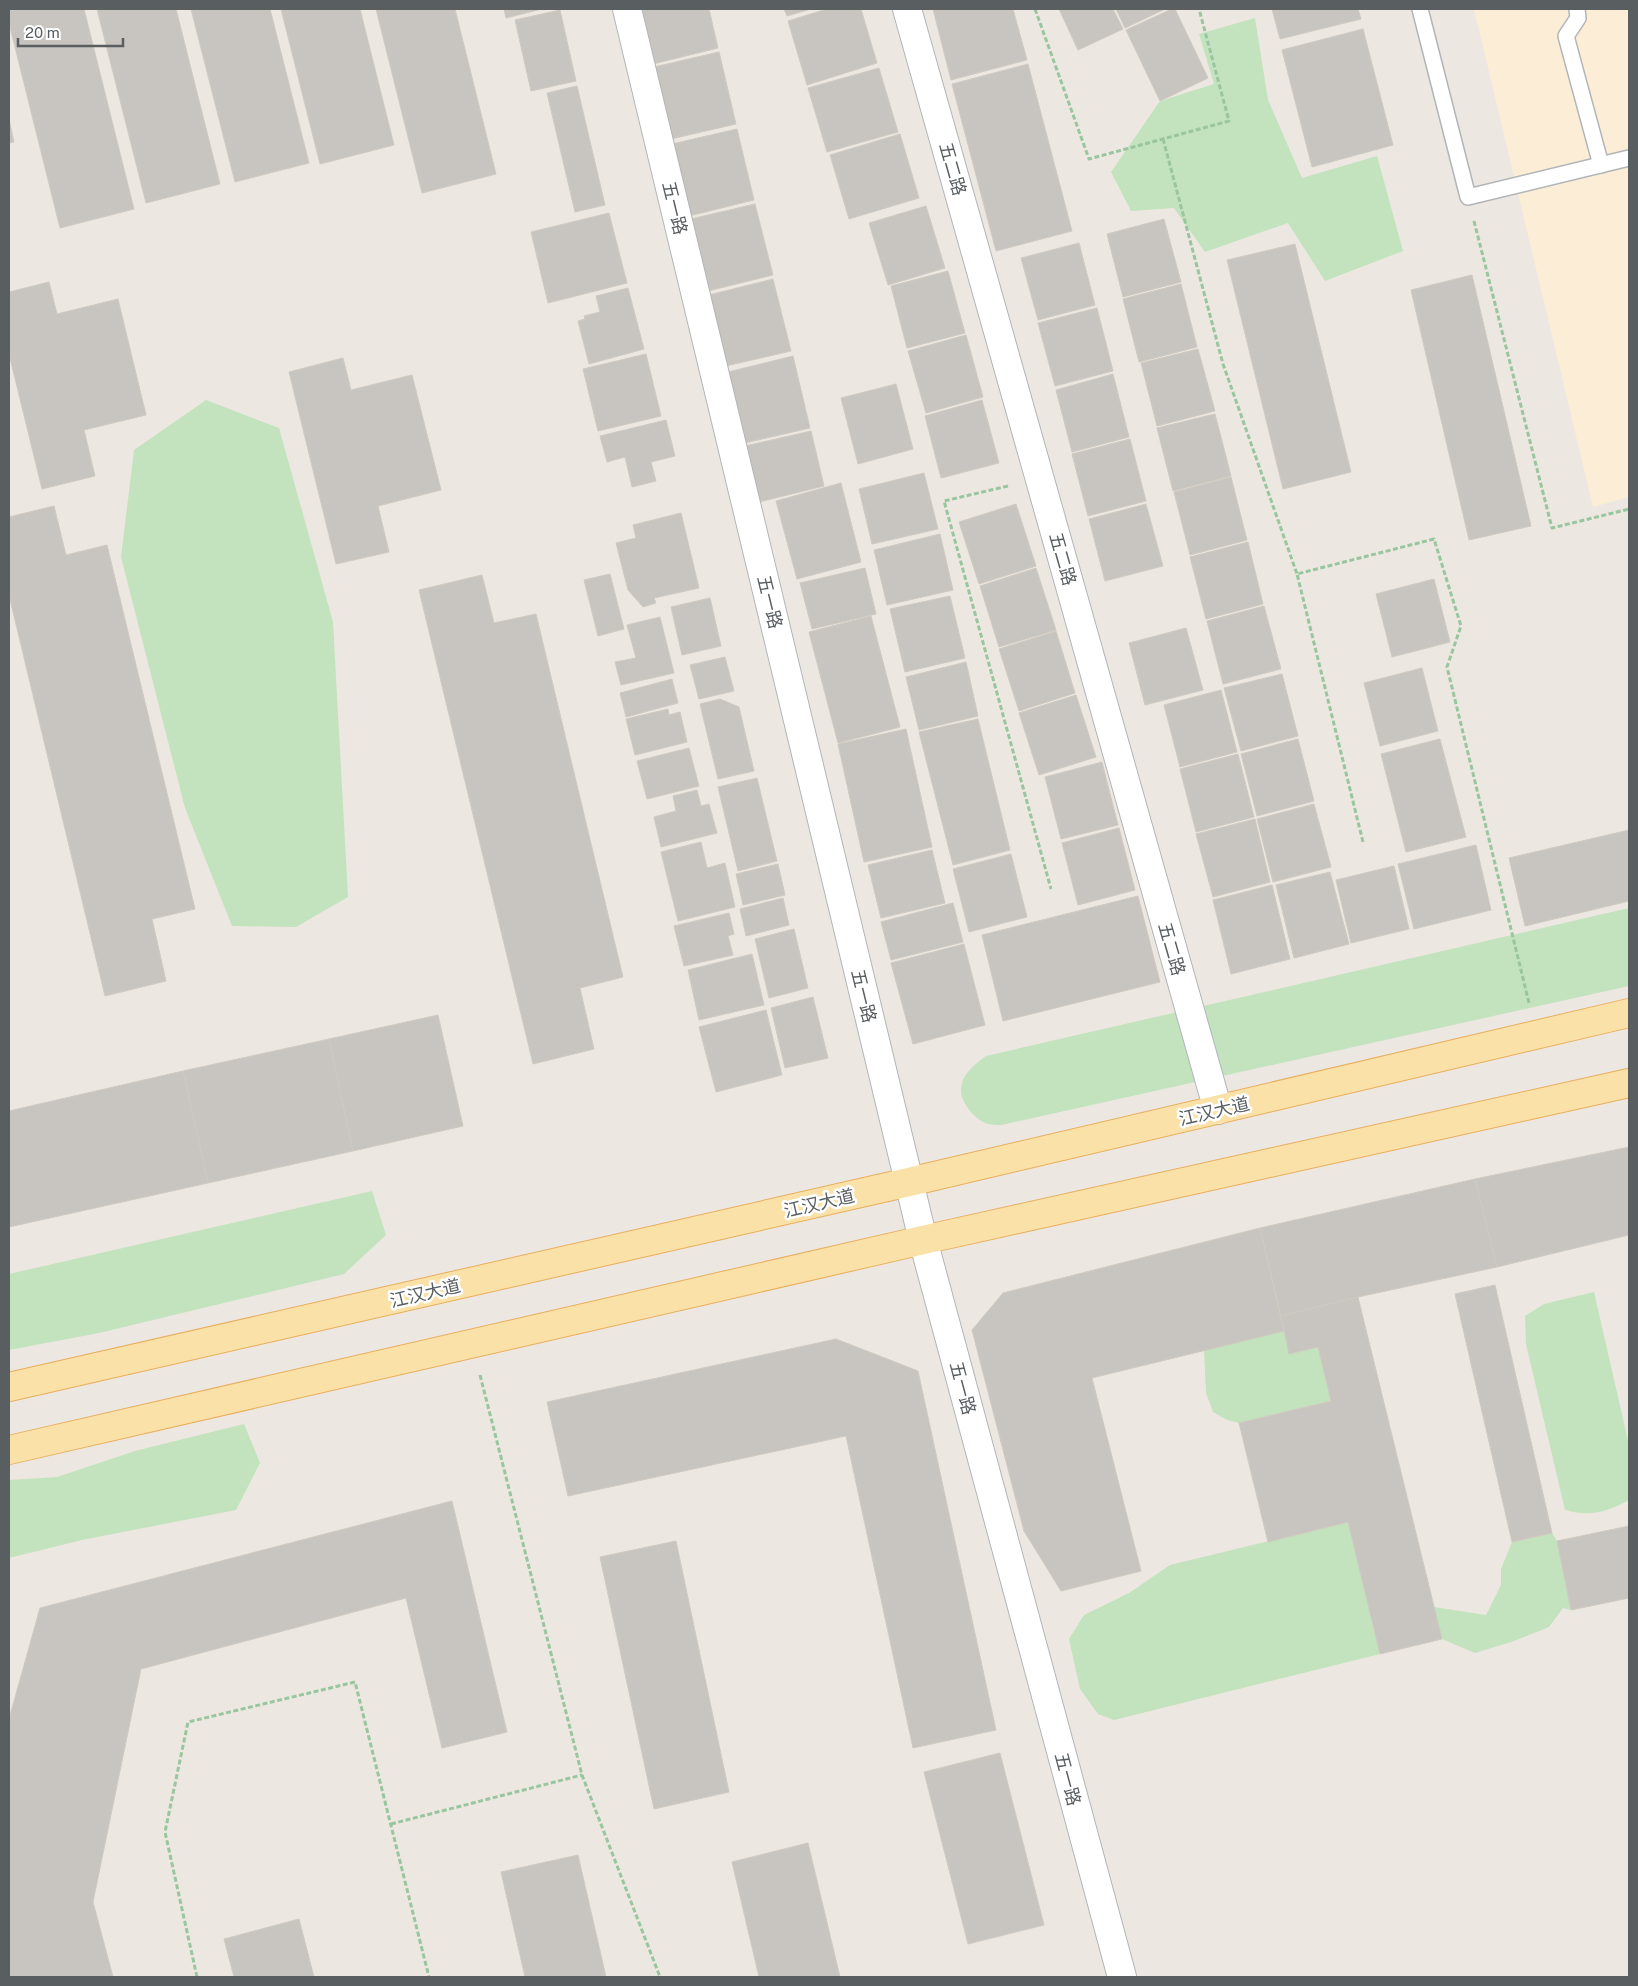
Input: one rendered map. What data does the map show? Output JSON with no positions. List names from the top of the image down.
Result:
{
  "streets": {
    "main road": ["江汉大道"],
    "street": ["五二路", "五一路"]
  },
  "crossings": [
    ["五二路", "江汉大道"],
    ["五一路", "江汉大道"]
  ],
  "scale_bar": "20 m"
}
